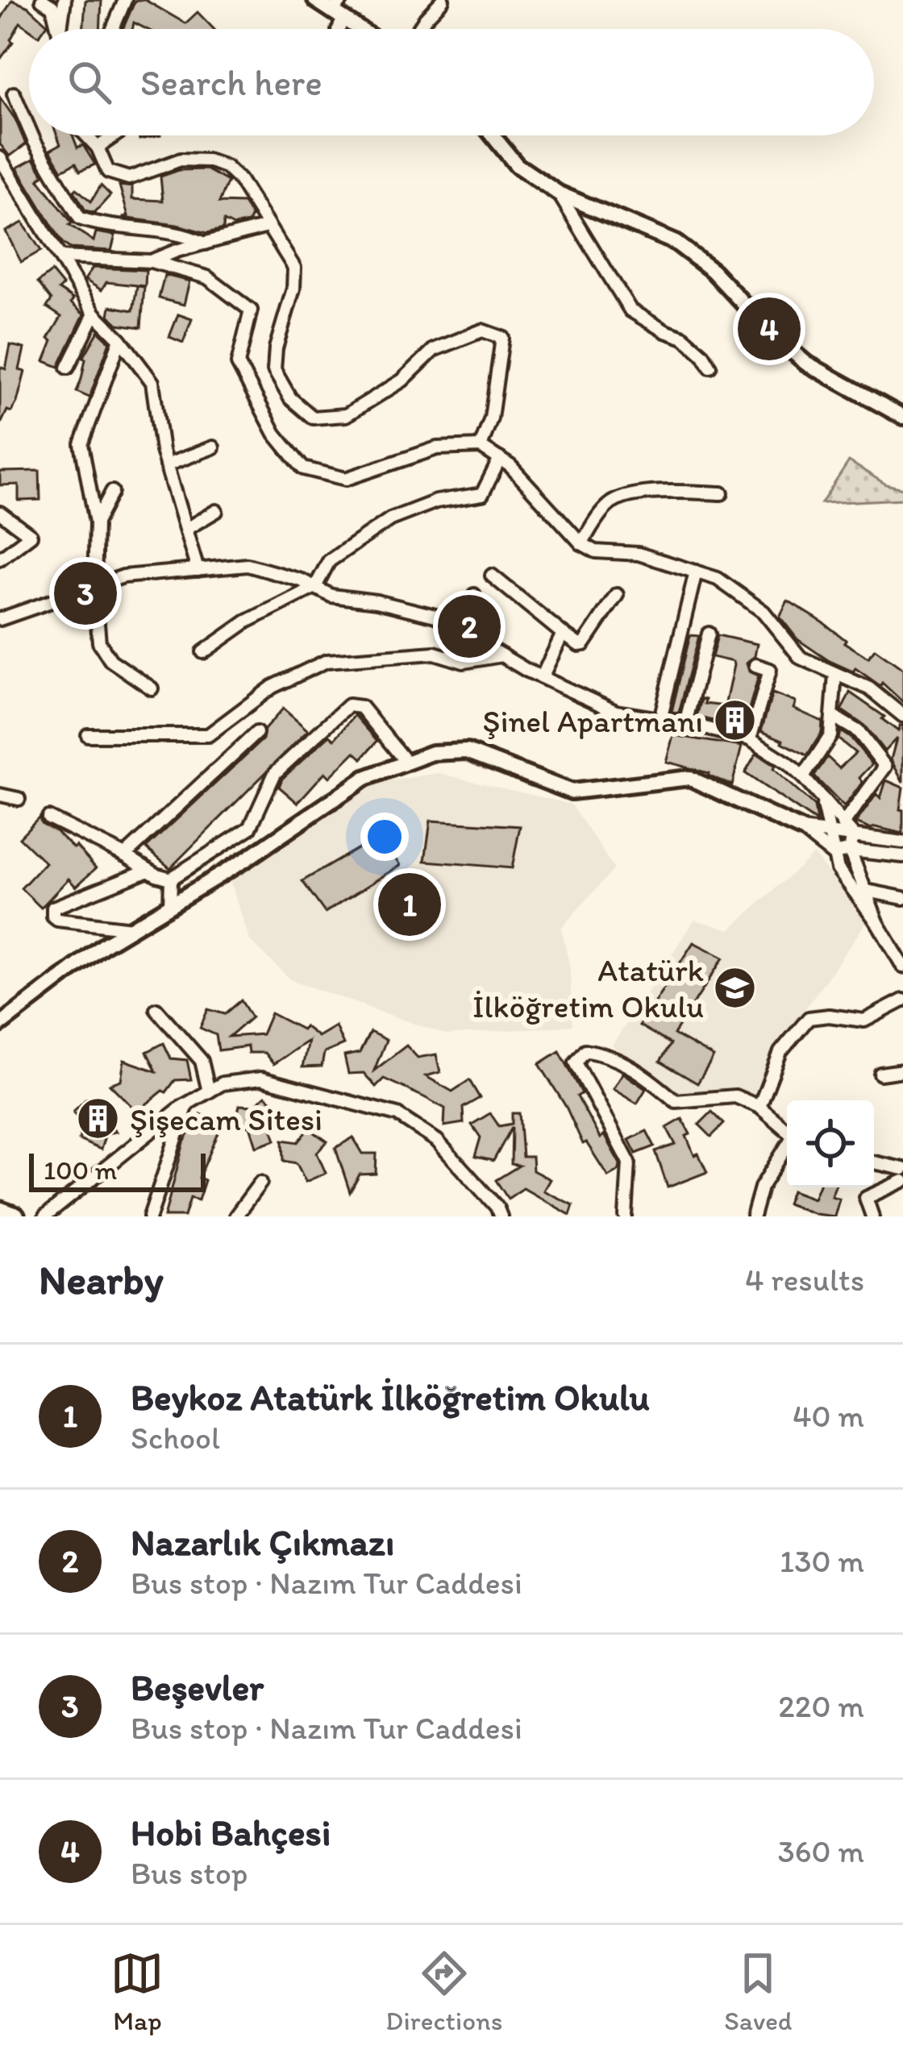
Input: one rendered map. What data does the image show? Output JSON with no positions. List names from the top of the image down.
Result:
{
  "places": {
    "building": ["Şinel Apartmanı", "Şişecam Sitesi"],
    "school or university": ["Atatürk İlköğretim Okulu"]
  },
  "scale_bar": "100 m",
  "page": {
    "search": "Search here",
    "pins": [
      "4",
      "3",
      "2",
      "1"
    ],
    "scale": "100 m",
    "heading": ["Nearby", "4 results"],
    "list": [
      {
        "mark": "1",
        "name": "Beykoz Atatürk İlköğretim Okulu",
        "note": "School",
        "value": "40 m"
      },
      {
        "mark": "2",
        "name": "Nazarlık Çıkmazı",
        "note": "Bus stop · Nazım Tur Caddesi",
        "value": "130 m"
      },
      {
        "mark": "3",
        "name": "Beşevler",
        "note": "Bus stop · Nazım Tur Caddesi",
        "value": "220 m"
      },
      {
        "mark": "4",
        "name": "Hobi Bahçesi",
        "note": "Bus stop",
        "value": "360 m"
      }
    ],
    "nav": ["Map", "Directions", "Saved"]
  }
}
